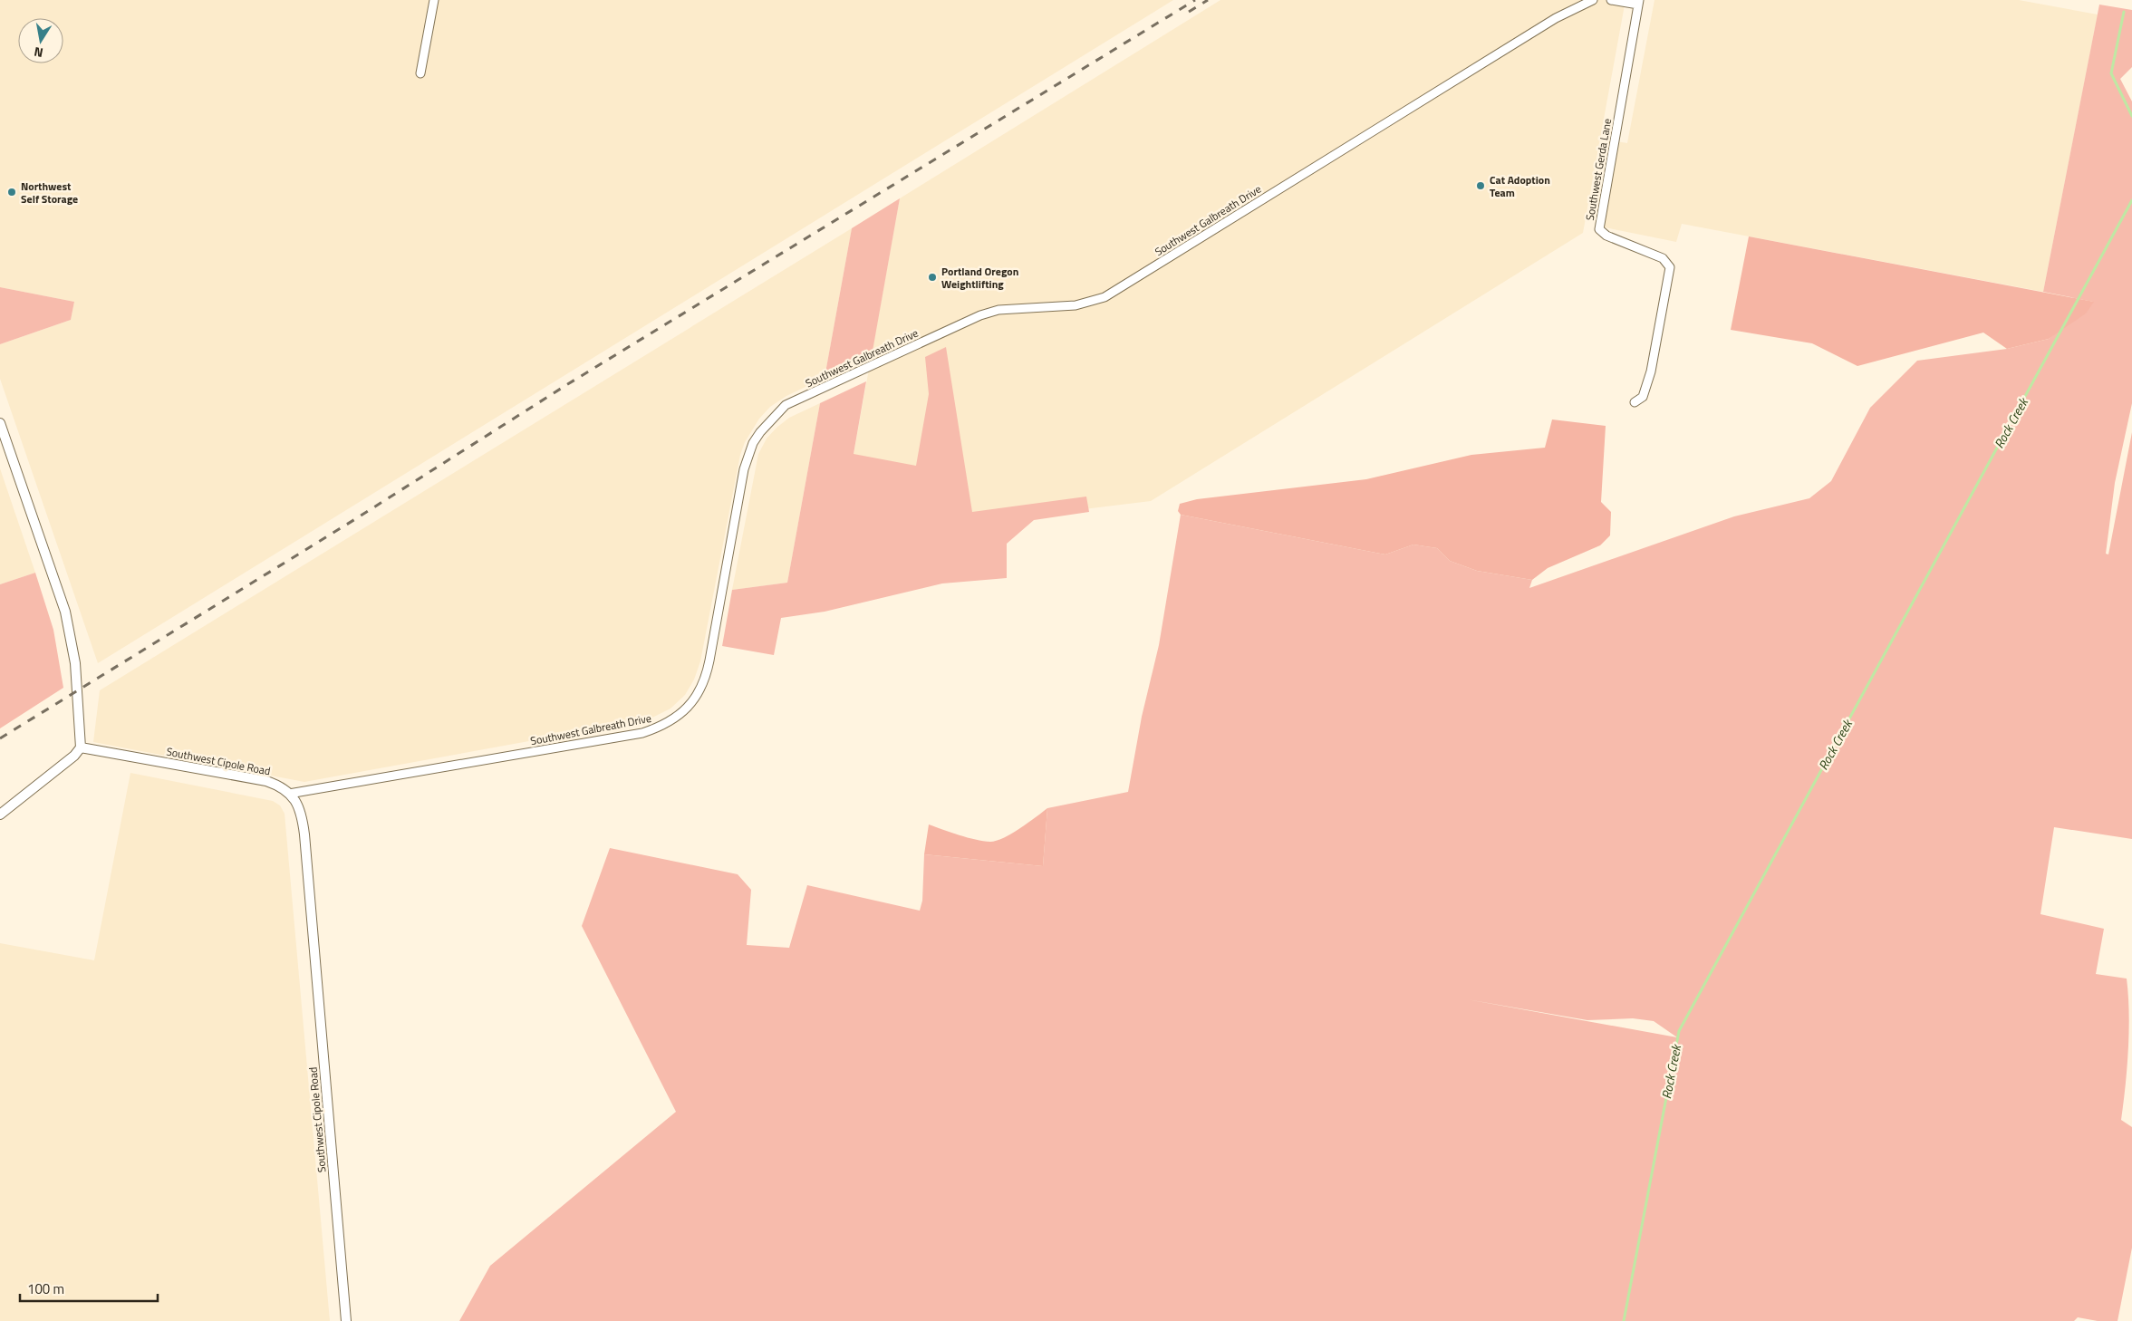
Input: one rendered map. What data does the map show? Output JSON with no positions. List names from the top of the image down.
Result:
{
  "streets": {
    "street": ["Southwest Gerda Lane", "Southwest Galbreath Drive", "Southwest Cipole Road"]
  },
  "crossings": [
    ["Southwest Galbreath Drive", "Southwest Cipole Road"]
  ],
  "water": ["Rock Creek"],
  "places": ["Cat Adoption Team", "Northwest Self Storage", "Portland Oregon Weightlifting"],
  "scale_bar": "100 m",
  "north": "bottom"
}
